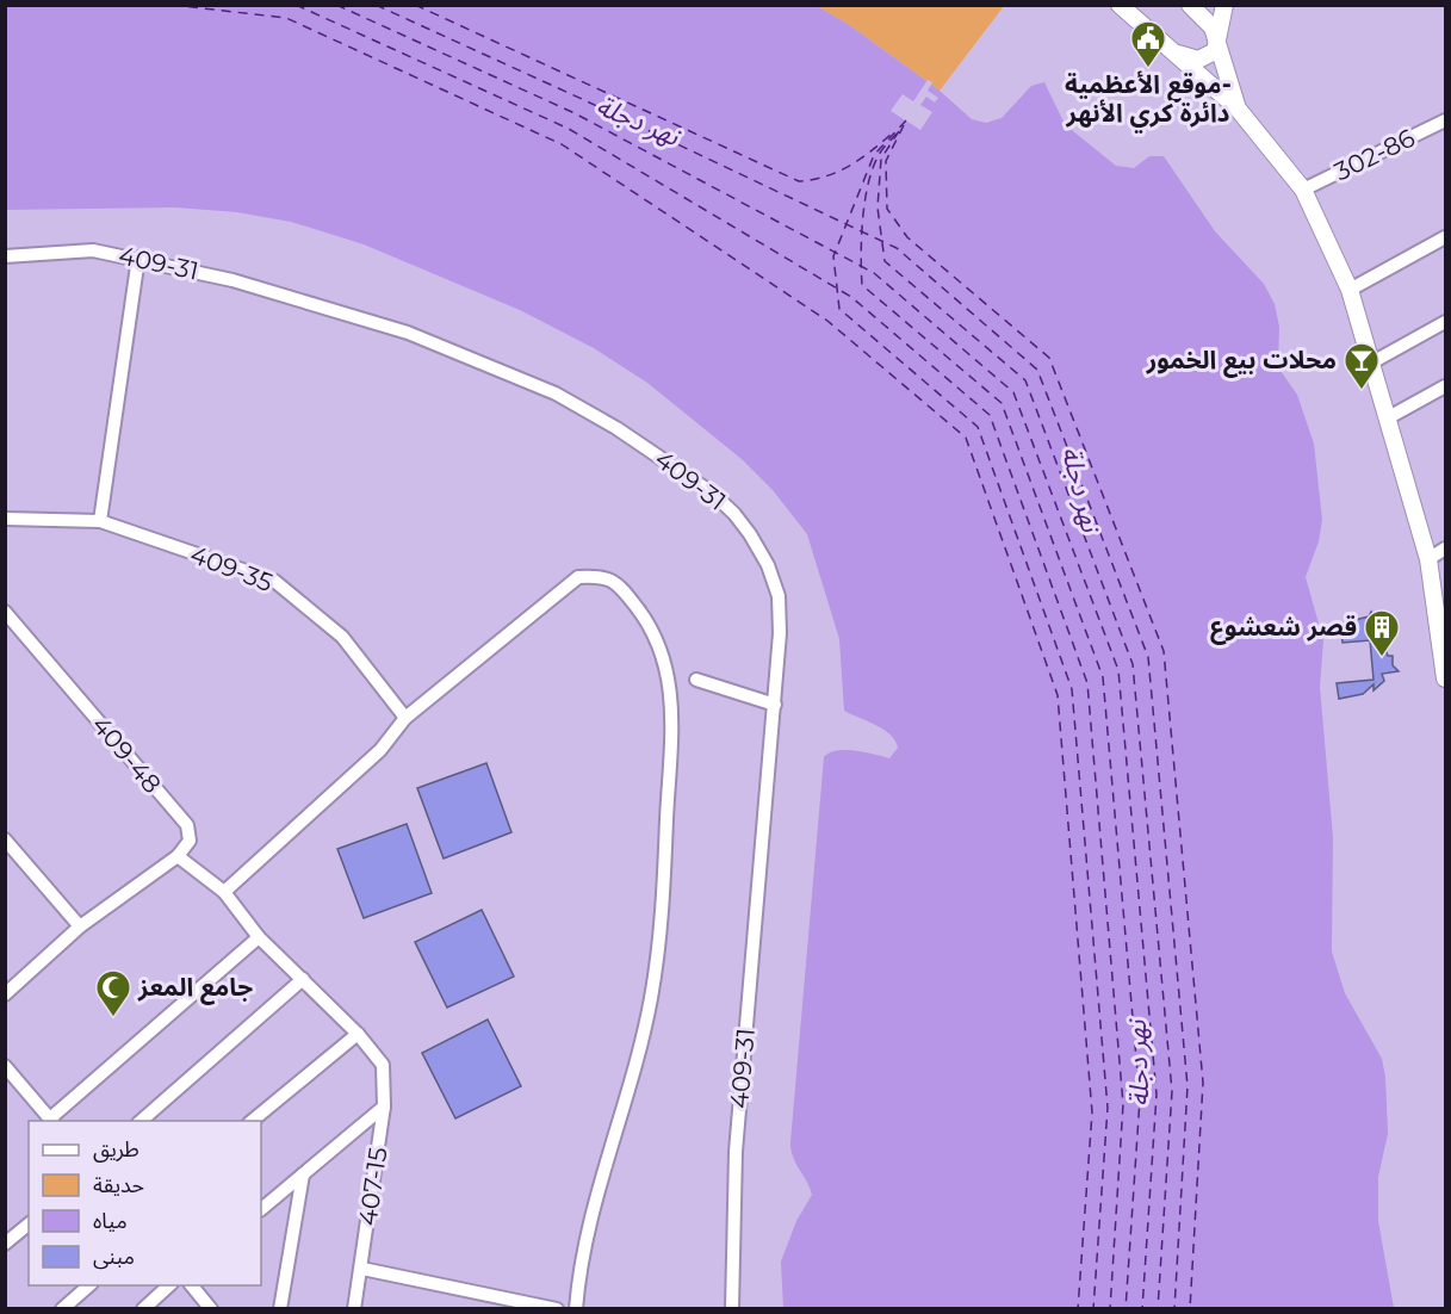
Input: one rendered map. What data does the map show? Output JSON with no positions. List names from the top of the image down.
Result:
{
  "streets": {
    "street": [
      "302-86",
      "409-31",
      "409-35",
      "409-48",
      "407-15"
    ]
  },
  "water": ["نهر دجلة"],
  "places": {
    "public building": ["موقع الأعظمية- دائرة كري الأنهر"],
    "bar": ["محلات بيع الخمور"],
    "building": ["قصر شعشوع"],
    "mosque": ["جامع المعز"]
  },
  "legend": [
    "طريق",
    "حديقة",
    "مياه",
    "مبنى"
  ]
}
